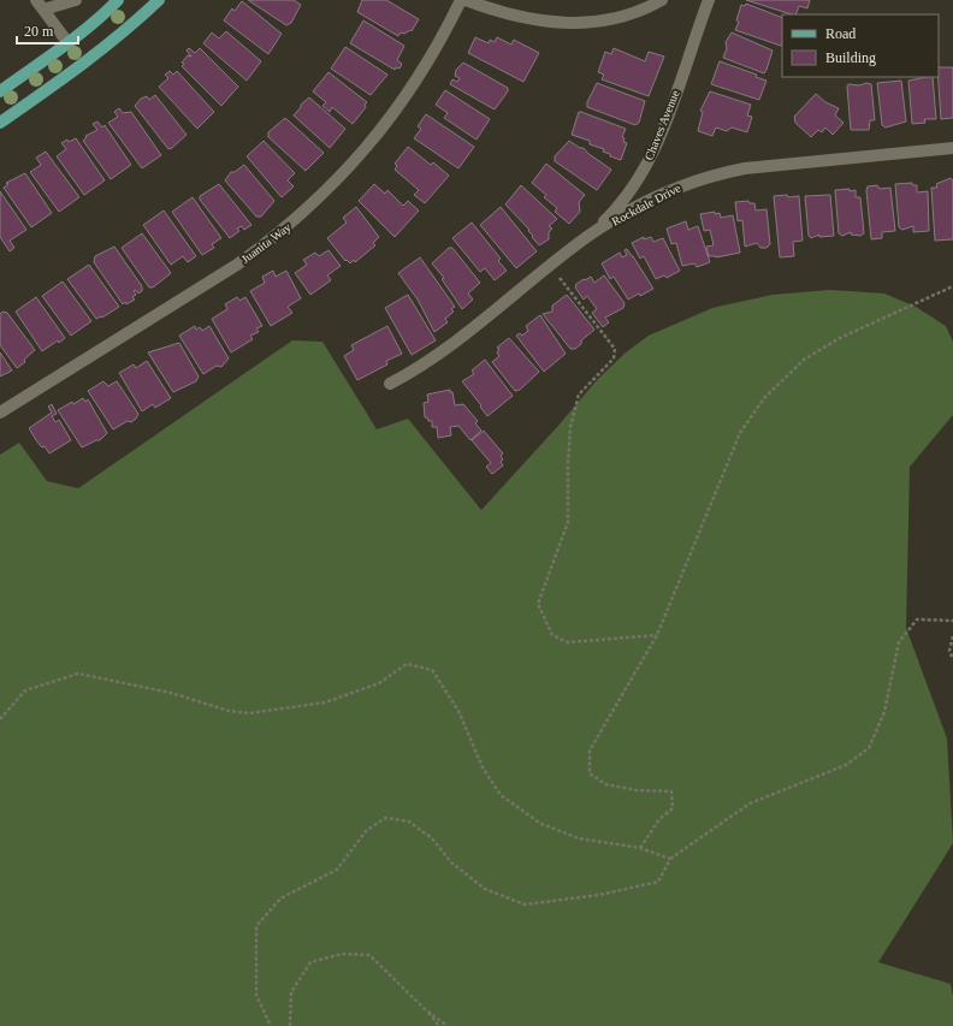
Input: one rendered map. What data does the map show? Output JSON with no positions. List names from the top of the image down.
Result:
{
  "streets": {
    "street": ["Chaves Avenue", "Rockdale Drive", "Juanita Way"]
  },
  "crossings": [
    ["Chaves Avenue", "Rockdale Drive"]
  ],
  "legend": ["Road", "Building"],
  "scale_bar": "20 m"
}
